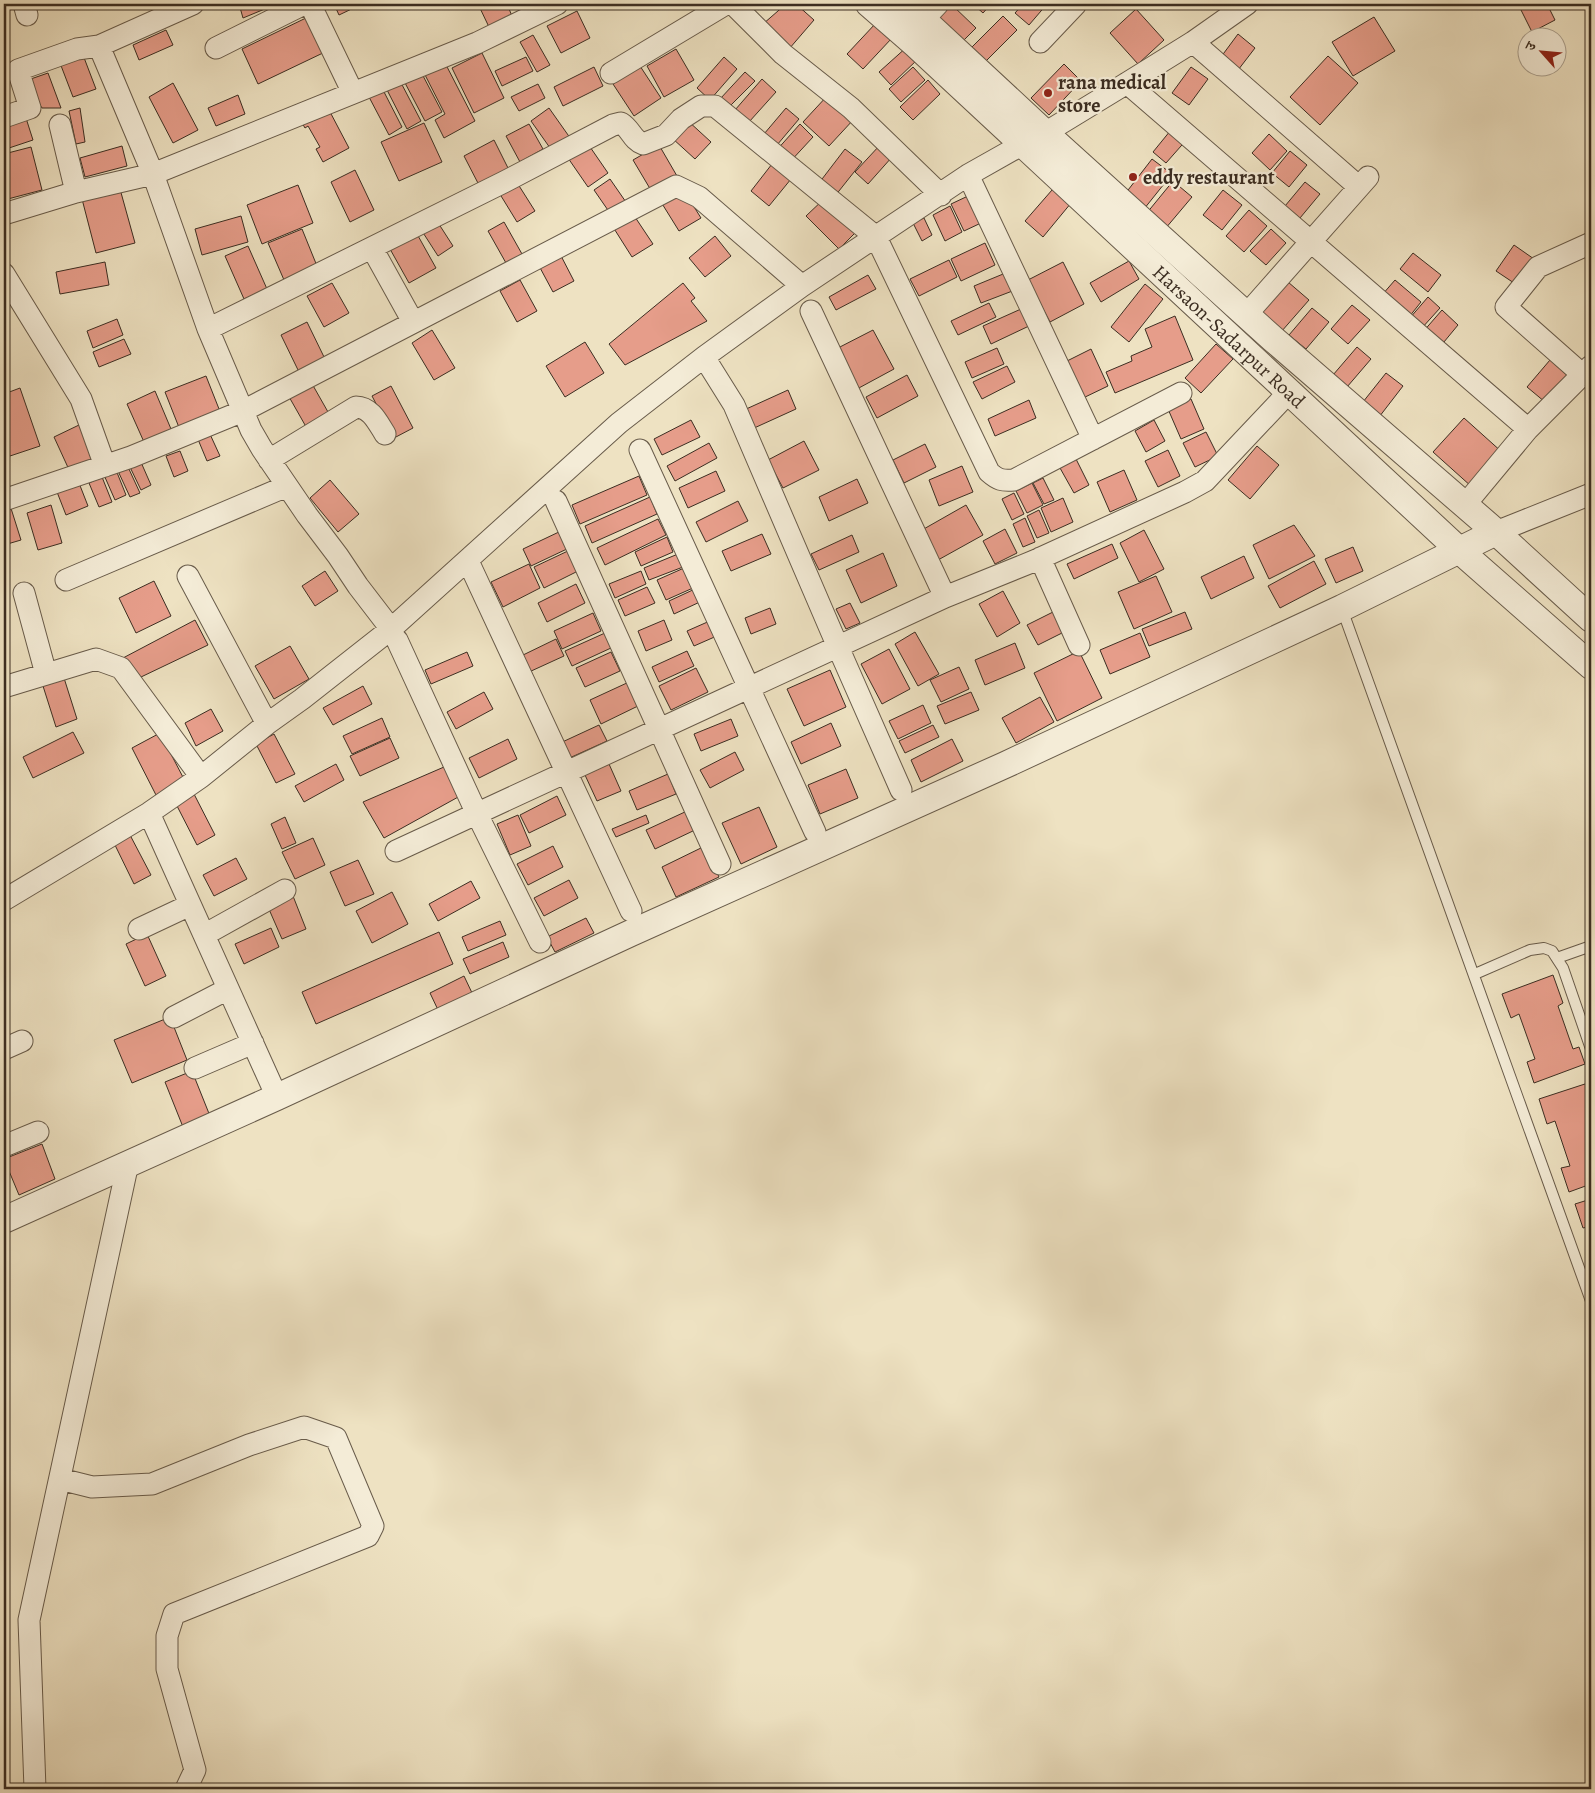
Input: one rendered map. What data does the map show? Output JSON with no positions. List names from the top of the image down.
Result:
{
  "streets": {
    "street": ["Harsaon-Sadarpur Road"]
  },
  "places": ["rana medical store", "eddy restaurant"],
  "north": "top left"
}
